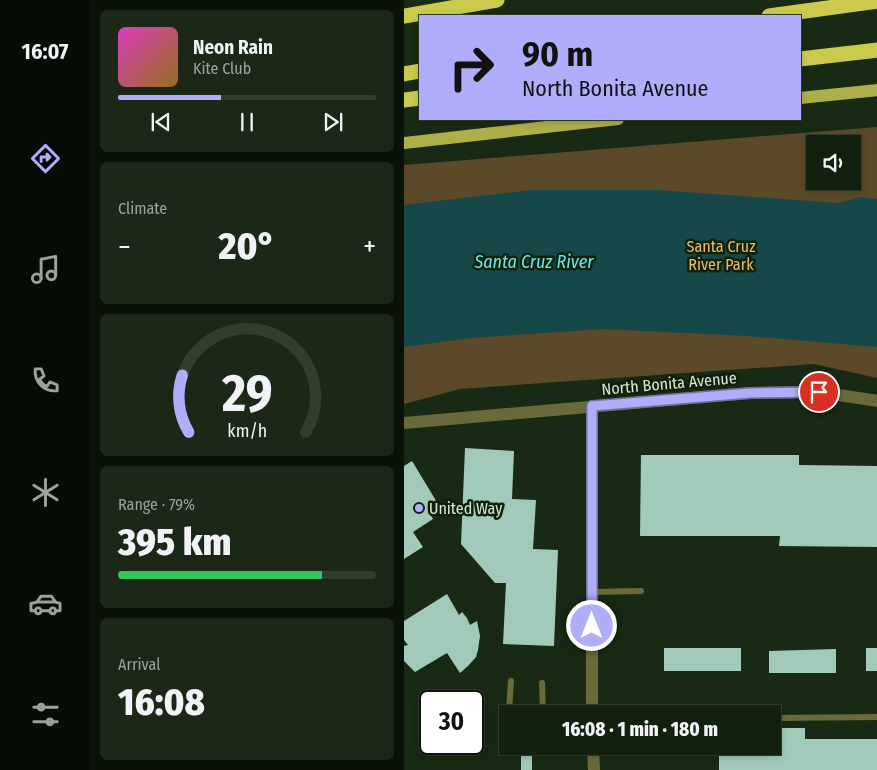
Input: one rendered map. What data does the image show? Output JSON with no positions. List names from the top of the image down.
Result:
{
  "streets": {
    "street": ["North Bonita Avenue"]
  },
  "water": ["Santa Cruz River"],
  "parks": ["Santa Cruz River Park"],
  "places": ["United Way"],
  "page": {
    "tabs": "16:07",
    "turn": ["90 m", "North Bonita Avenue"],
    "song": ["Neon Rain", "Kite Club"],
    "tile": [
      "Climate",
      ["Range · 79%", "395 km"],
      ["Arrival", "16:08"]
    ],
    "heat": ["−", "20°", "+"],
    "limit": "30",
    "trip": "16:08 · 1 min · 180 m",
    "gauge": ["29", "km/h"]
  }
}
